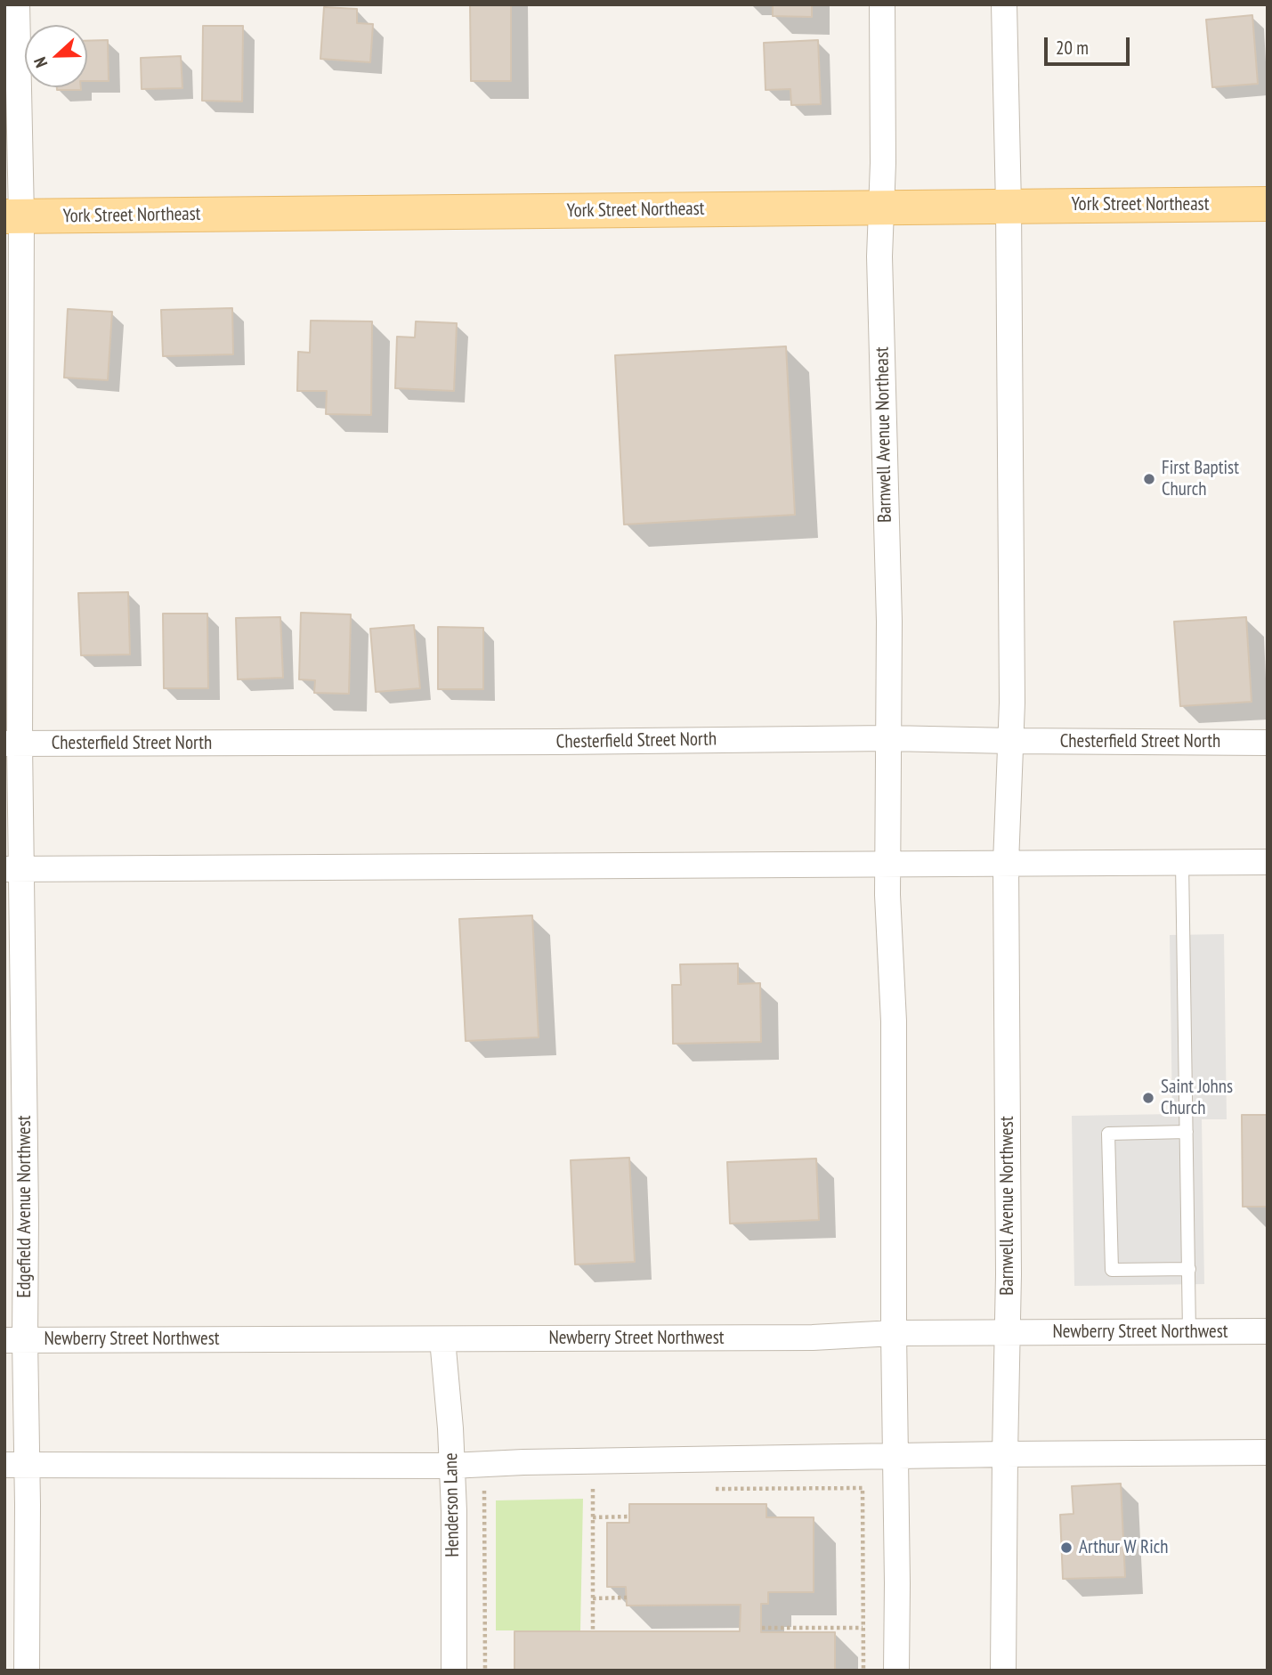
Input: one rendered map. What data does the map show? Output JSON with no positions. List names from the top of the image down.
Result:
{
  "streets": {
    "main road": ["York Street Northeast"],
    "street": [
      "Barnwell Avenue Northeast",
      "Chesterfield Street North",
      "Barnwell Avenue Northwest",
      "Edgefield Avenue Northwest",
      "Newberry Street Northwest",
      "Henderson Lane"
    ]
  },
  "crossings": [
    ["York Street Northeast", "Barnwell Avenue Northeast"],
    ["York Street Northeast", "Edgefield Avenue Northwest"],
    ["Barnwell Avenue Northeast", "Chesterfield Street North"],
    ["Chesterfield Street North", "Barnwell Avenue Northwest"],
    ["Chesterfield Street North", "Edgefield Avenue Northwest"],
    ["Barnwell Avenue Northwest", "Newberry Street Northwest"],
    ["Edgefield Avenue Northwest", "Newberry Street Northwest"],
    ["Newberry Street Northwest", "Henderson Lane"]
  ],
  "places": ["First Baptist Church", "Saint Johns Church", "Arthur W Rich"],
  "scale_bar": "20 m",
  "north": "left"
}
